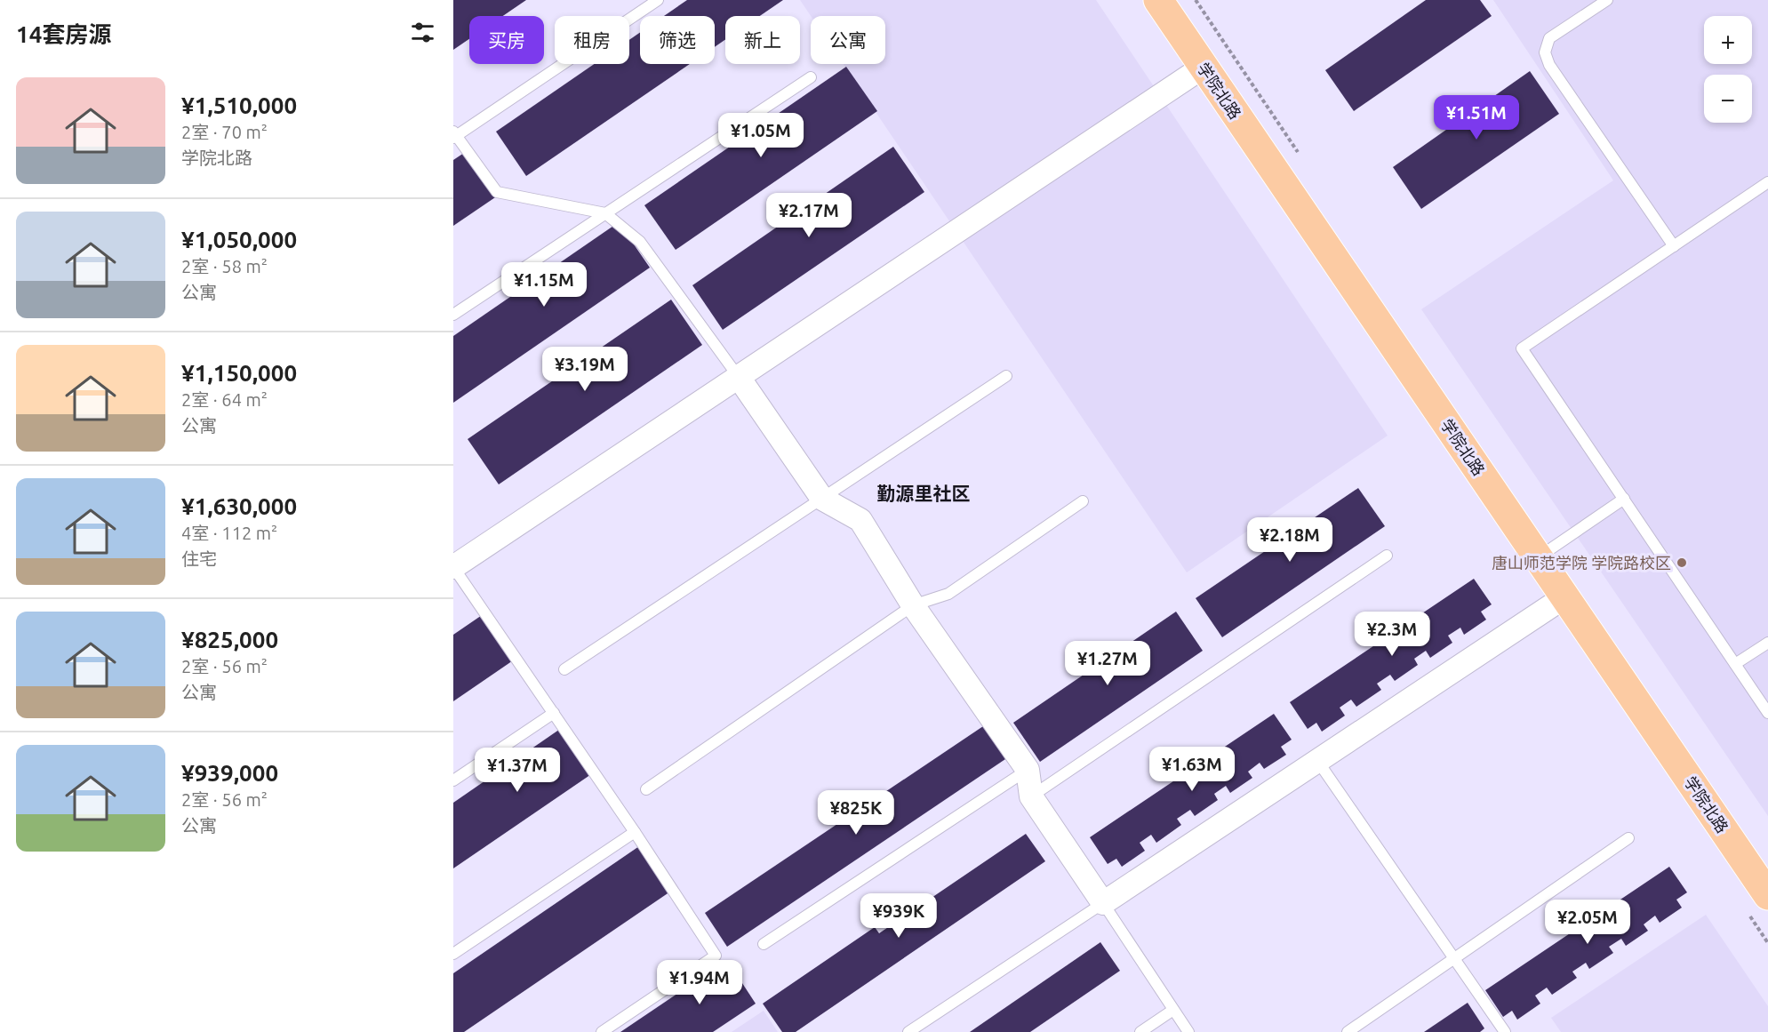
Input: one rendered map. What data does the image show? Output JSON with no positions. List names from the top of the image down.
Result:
{
  "streets": {
    "main road": ["学院北路"]
  },
  "districts": ["勤源里社区"],
  "places": ["唐山师范学院 学院路校区"],
  "page": {
    "heading": "14套房源",
    "map_buttons": ["+", "−"],
    "chip": [
      "买房",
      "租房",
      "筛选",
      "新上",
      "公寓"
    ],
    "list": [
      {
        "name": "¥1,510,000",
        "note": "2室 · 70 m² · 学院北路"
      },
      {
        "name": "¥1,050,000",
        "note": "2室 · 58 m² · 公寓"
      },
      {
        "name": "¥1,150,000",
        "note": "2室 · 64 m² · 公寓"
      },
      {
        "name": "¥1,630,000",
        "note": "4室 · 112 m² · 住宅"
      },
      {
        "name": "¥825,000",
        "note": "2室 · 56 m² · 公寓"
      },
      {
        "name": "¥939,000",
        "note": "2室 · 56 m² · 公寓"
      }
    ],
    "price": [
      "¥1.51M",
      "¥1.05M",
      "¥2.17M",
      "¥1.15M",
      "¥3.19M",
      "¥2.18M",
      "¥2.3M",
      "¥1.27M",
      "¥1.63M",
      "¥1.37M",
      "¥825K",
      "¥939K",
      "¥2.05M",
      "¥1.94M"
    ]
  }
}
